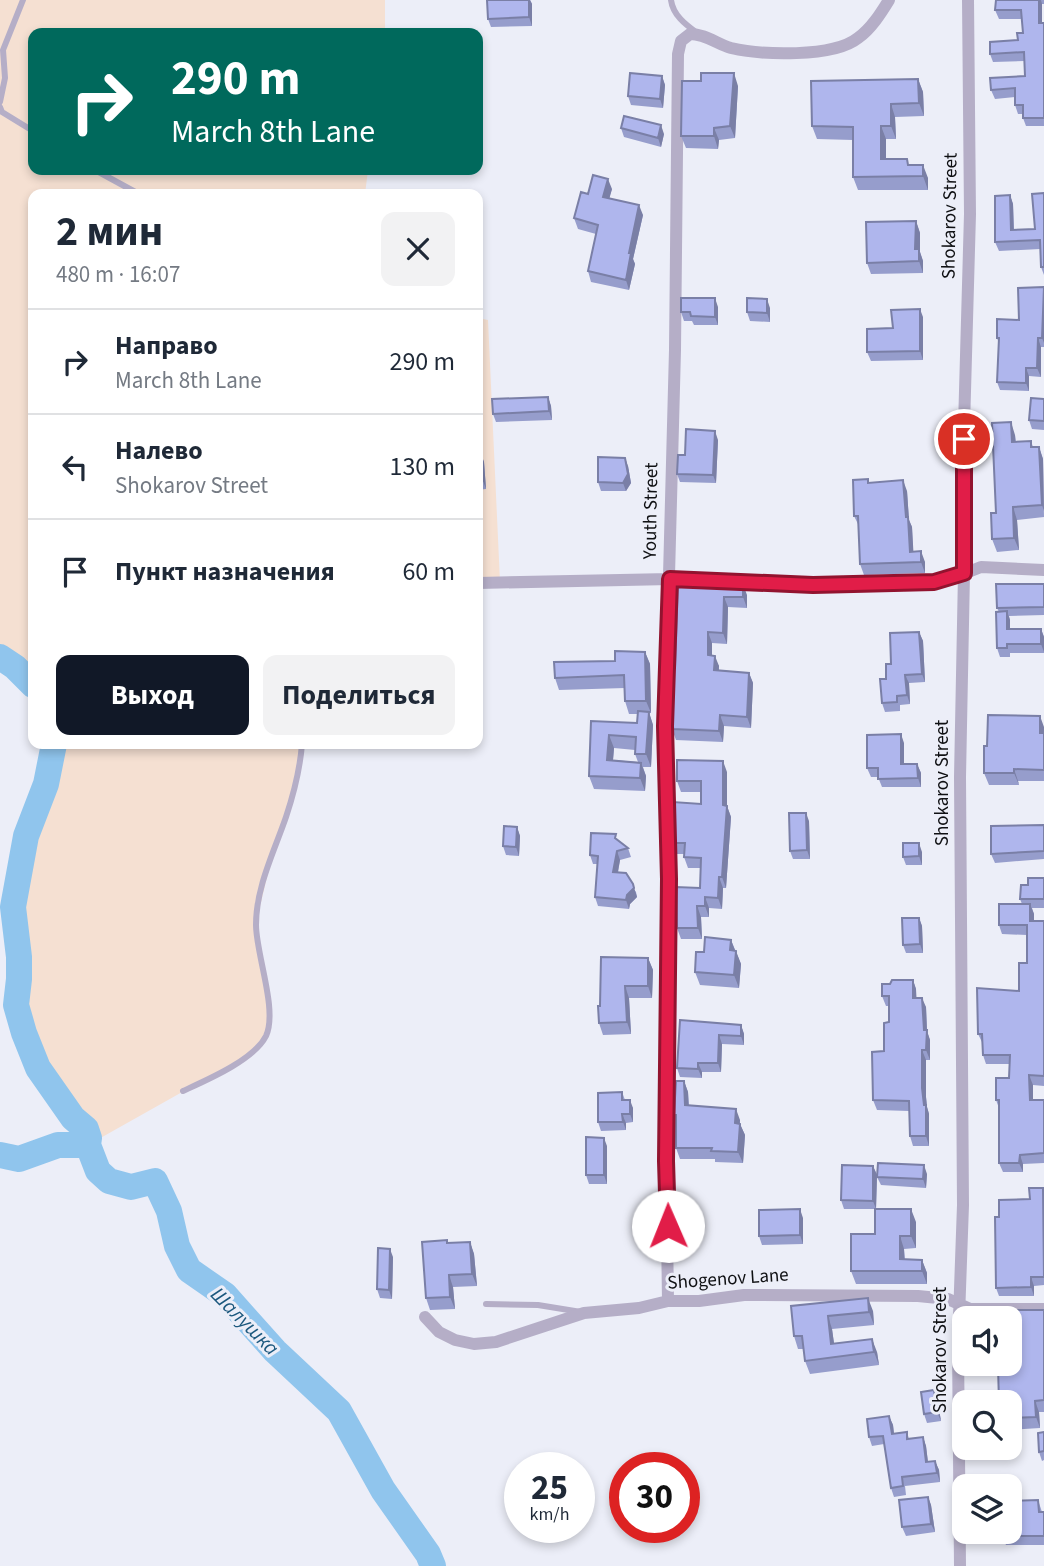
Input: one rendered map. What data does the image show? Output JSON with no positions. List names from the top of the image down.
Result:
{
  "streets": {
    "street": ["Shokarov Street", "Youth Street", "Shogenov Lane"]
  },
  "crossings": [
    ["Shokarov Street", "Shogenov Lane"],
    ["Youth Street", "Shogenov Lane"]
  ],
  "water": ["Шалушка"],
  "page": {
    "turn": ["290 m", "March 8th Lane"],
    "heading": ["2 мин", "480 m · 16:07"],
    "list": [
      {
        "name": "Направо",
        "note": "March 8th Lane",
        "value": "290 m"
      },
      {
        "name": "Налево",
        "note": "Shokarov Street",
        "value": "130 m"
      },
      {
        "name": "Пункт назначения",
        "value": "60 m"
      }
    ],
    "buttons": ["Выход", "Поделиться"],
    "speed": "25 km/h",
    "limit": "30"
  }
}
